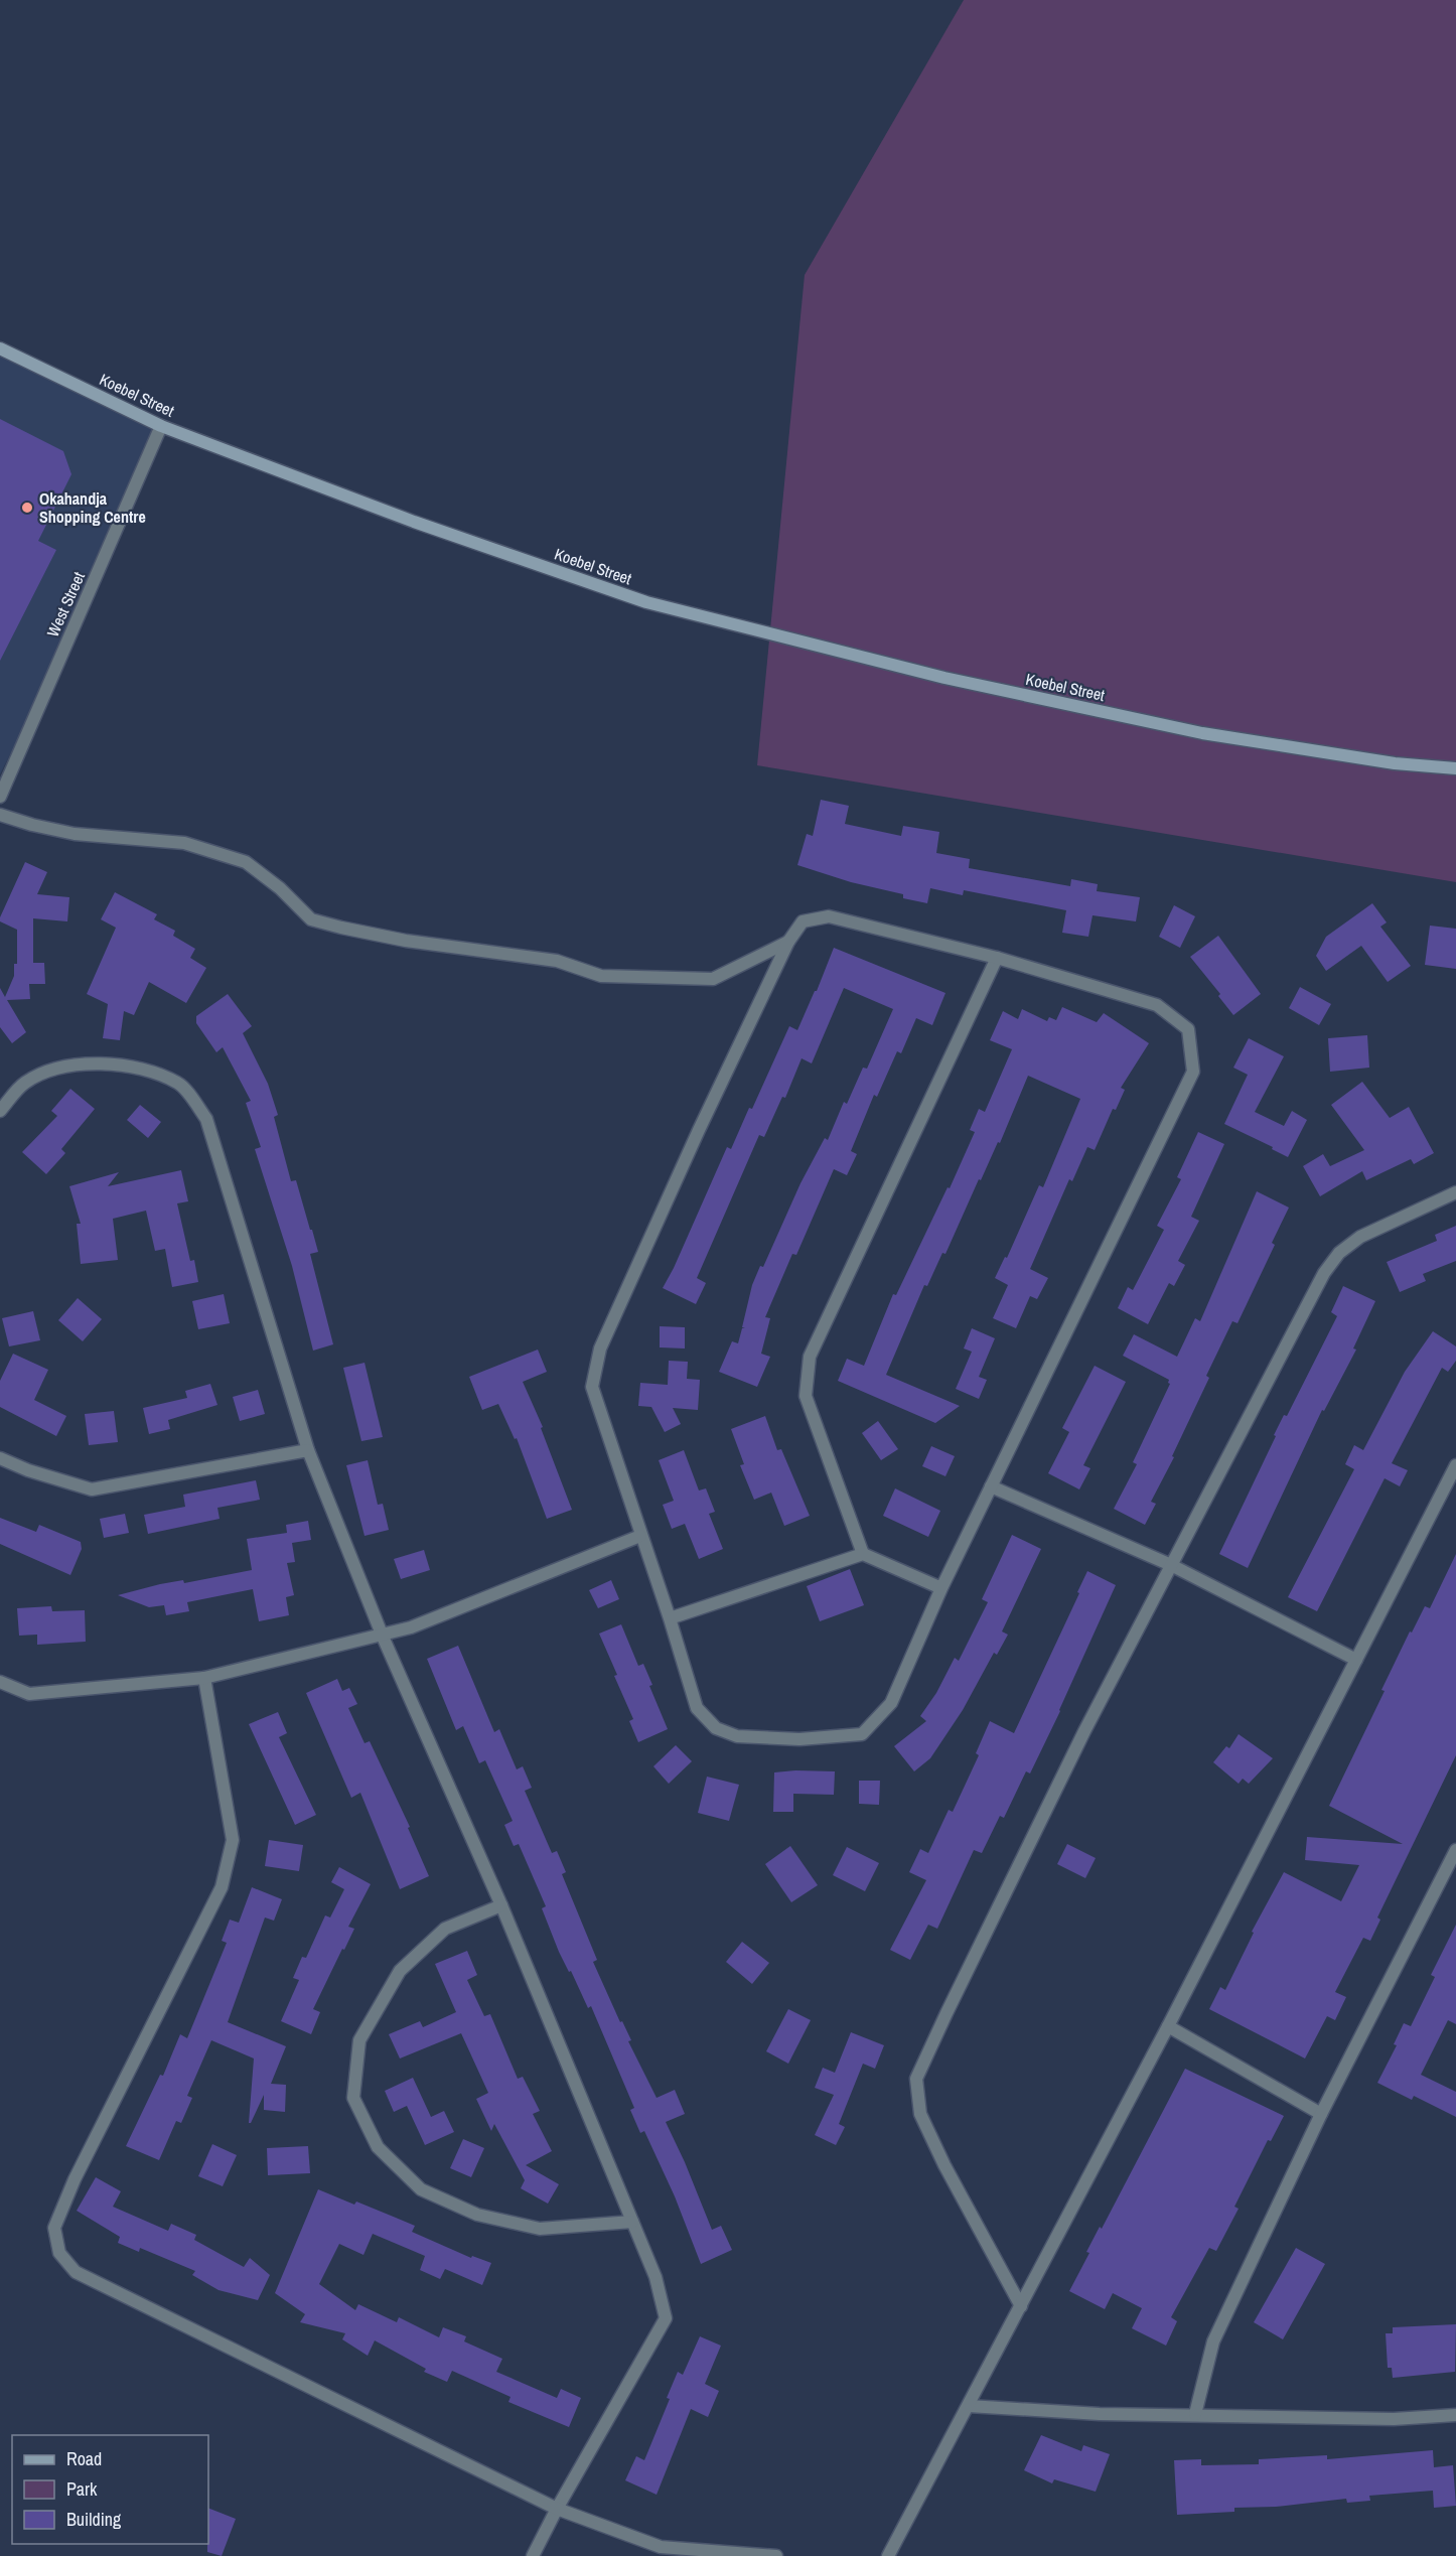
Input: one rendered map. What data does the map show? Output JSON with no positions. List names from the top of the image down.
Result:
{
  "streets": {
    "main road": ["Koebel Street"],
    "street": ["West Street"]
  },
  "crossings": [
    ["Koebel Street", "West Street"]
  ],
  "places": ["Okahandja Shopping Centre"],
  "legend": ["Road", "Park", "Building"]
}
